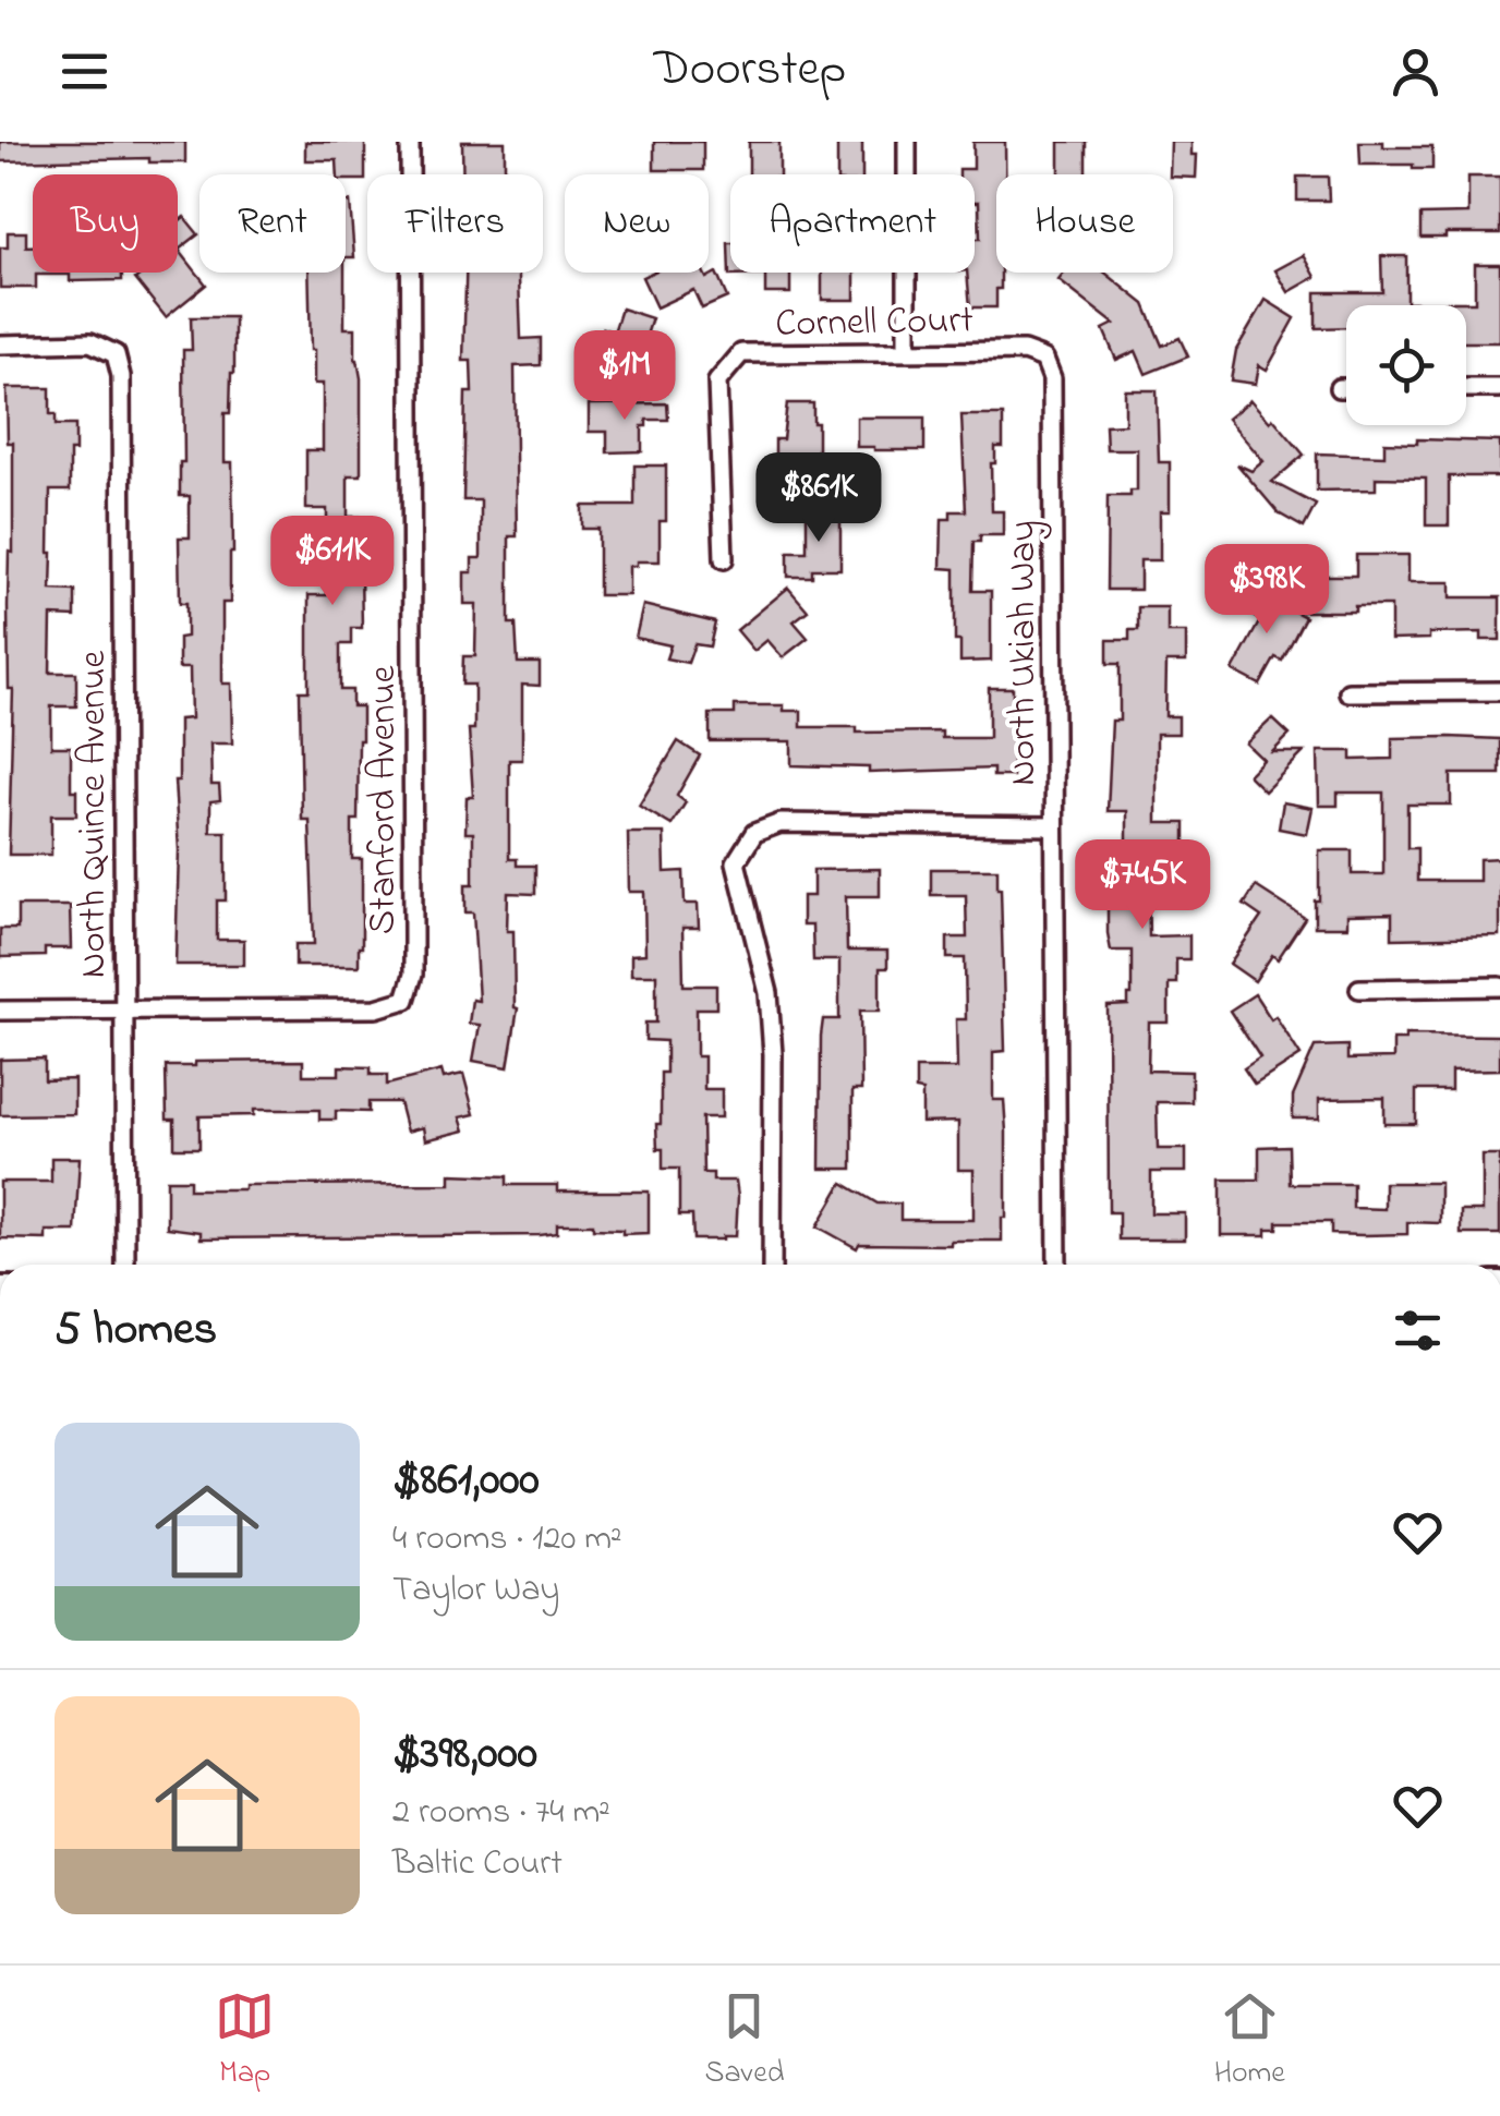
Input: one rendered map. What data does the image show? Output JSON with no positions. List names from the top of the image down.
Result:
{
  "streets": {
    "street": [
      "Cornell Court",
      "North Ukiah Way",
      "Stanford Avenue",
      "North Quince Avenue"
    ]
  },
  "crossings": [
    ["Cornell Court", "North Ukiah Way"],
    ["Stanford Avenue", "North Quince Avenue"]
  ],
  "page": {
    "header": "Doorstep",
    "chip": [
      "Buy",
      "Rent",
      "Filters",
      "New",
      "Apartment",
      "House"
    ],
    "price": [
      "$1M",
      "$861K",
      "$611K",
      "$398K",
      "$745K"
    ],
    "heading": "5 homes",
    "list": [
      {
        "name": "$861,000",
        "note": "4 rooms · 120 m² · Taylor Way"
      },
      {
        "name": "$398,000",
        "note": "2 rooms · 74 m² · Baltic Court"
      }
    ],
    "tabs": ["Map", "Saved", "Home"]
  }
}
